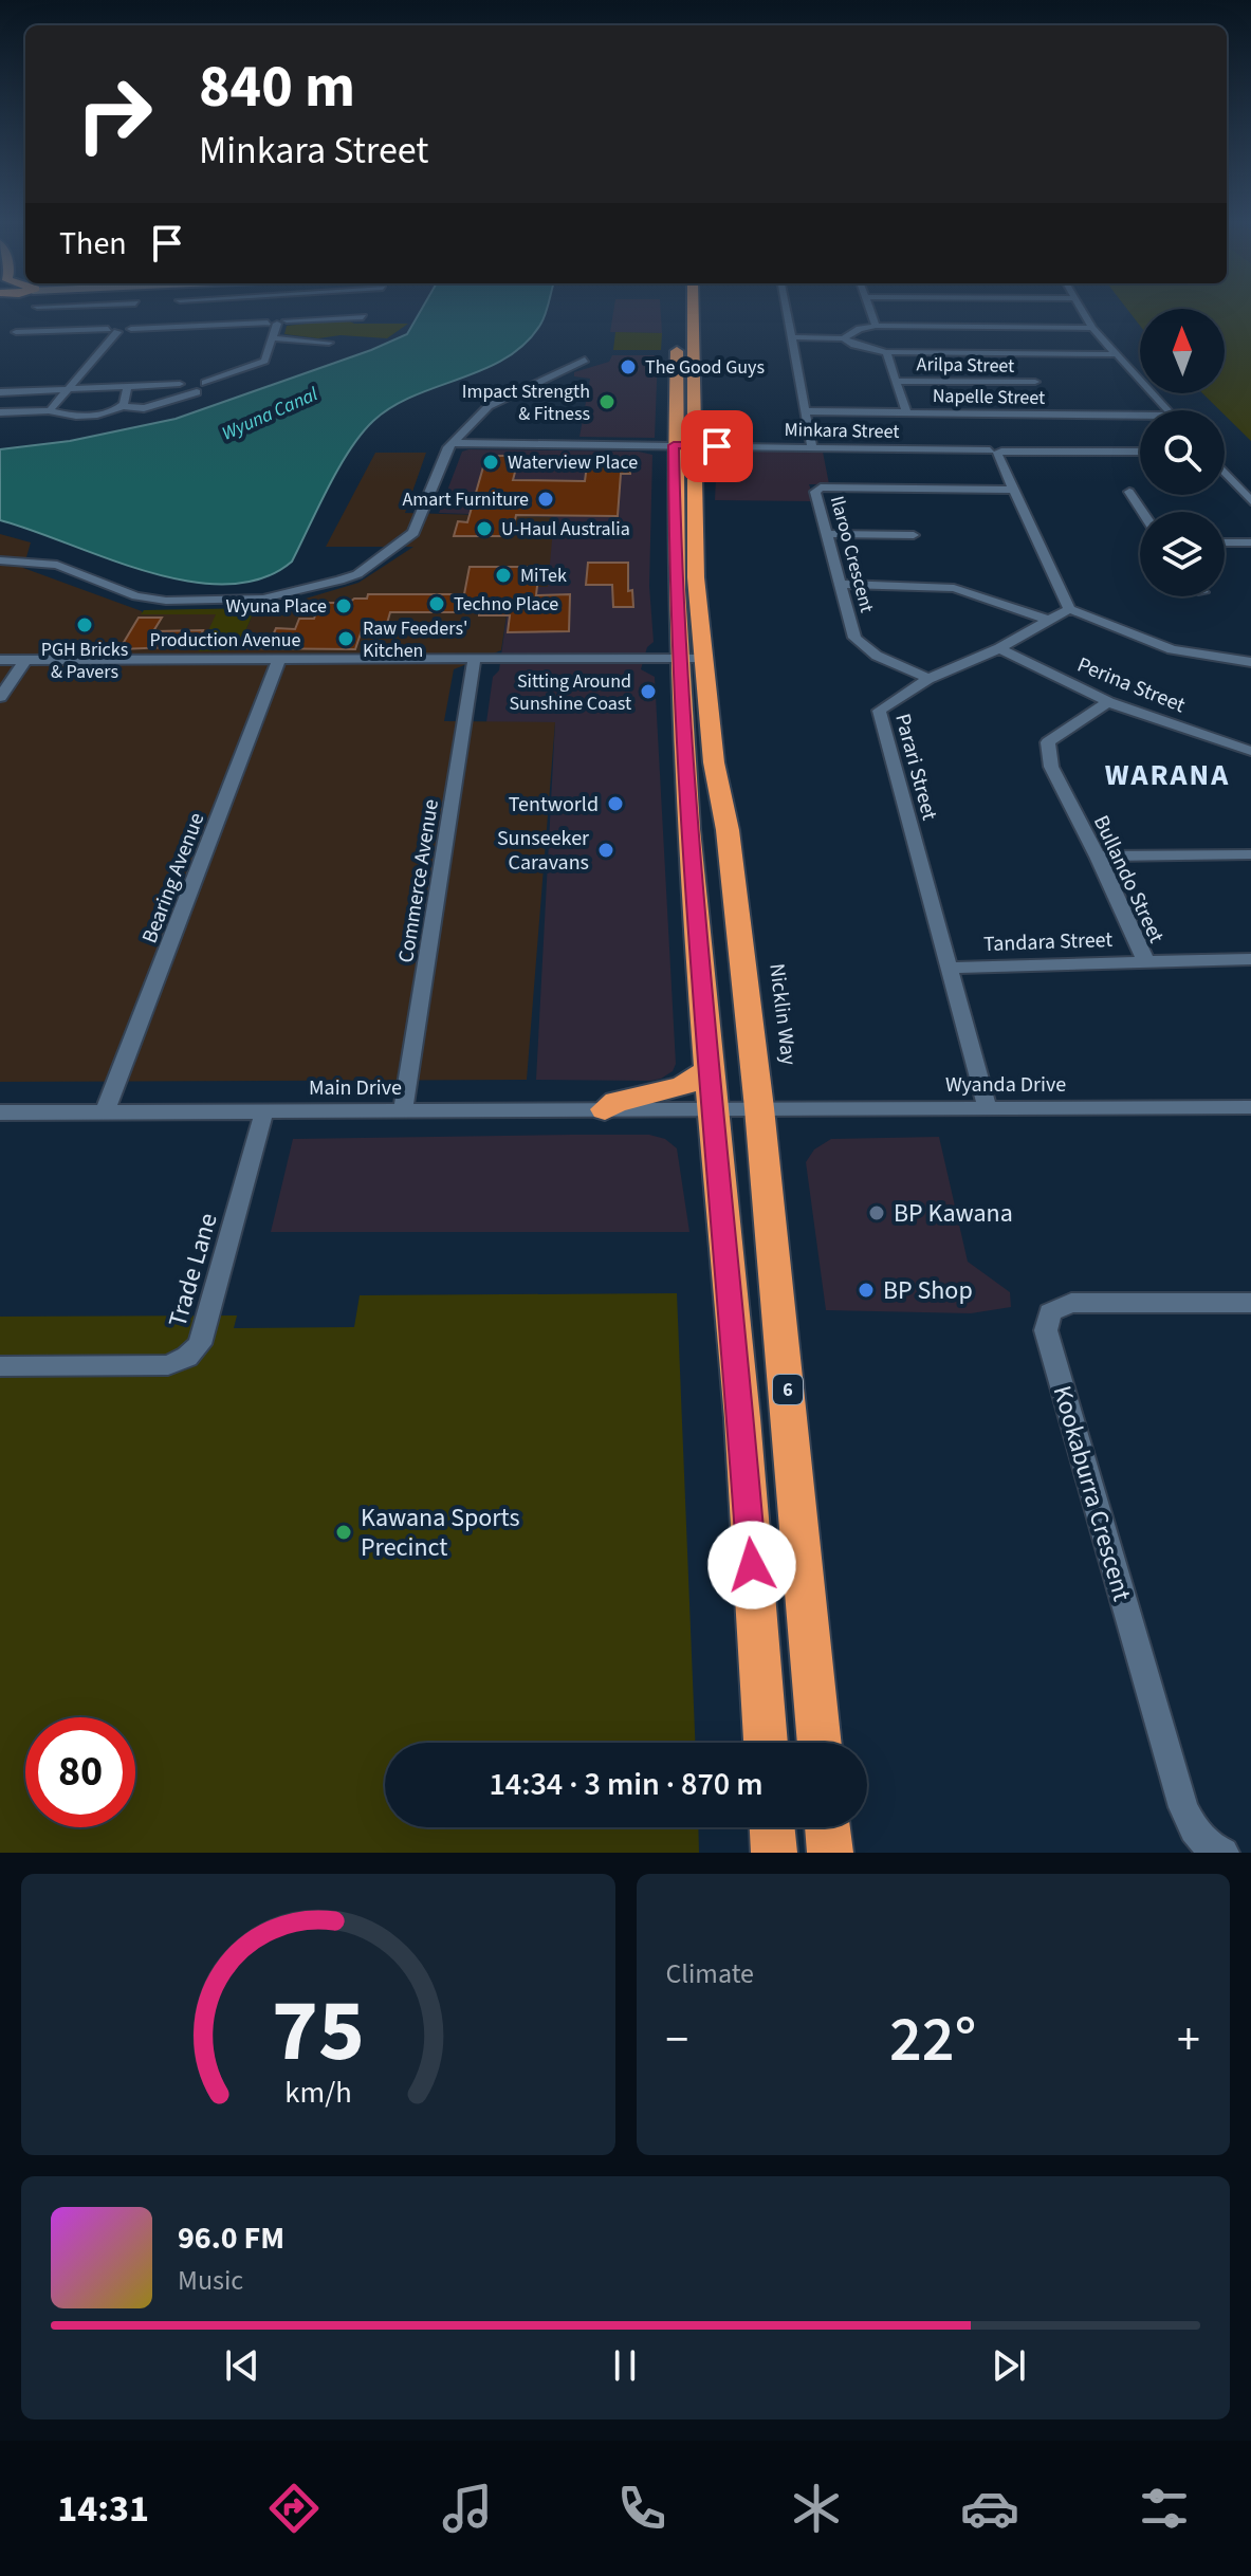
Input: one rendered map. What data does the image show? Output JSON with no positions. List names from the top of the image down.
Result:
{
  "streets": {
    "highway": ["Nicklin Way", "6"],
    "street": [
      "Arilpa Street",
      "Napelle Street",
      "Minkara Street",
      "Ilaroo Crescent",
      "Production Avenue",
      "Perina Street",
      "Parari Street",
      "Bearing Avenue",
      "Bullando Street",
      "Commerce Avenue",
      "Tandara Street",
      "Wyanda Drive",
      "Main Drive",
      "Trade Lane",
      "Kookaburra Crescent"
    ]
  },
  "crossings": [
    ["Minkara Street", "Nicklin Way"],
    ["Ilaroo Crescent", "Parari Street"],
    ["Production Avenue", "Bearing Avenue"],
    ["Production Avenue", "Commerce Avenue"],
    ["Production Avenue", "Nicklin Way"],
    ["Perina Street", "Parari Street"],
    ["Perina Street", "Bullando Street"],
    ["Parari Street", "Tandara Street"],
    ["Parari Street", "Wyanda Drive"],
    ["Bearing Avenue", "Main Drive"],
    ["Bullando Street", "Tandara Street"],
    ["Commerce Avenue", "Main Drive"],
    ["Nicklin Way", "Wyanda Drive"],
    ["Main Drive", "Trade Lane"]
  ],
  "districts": ["WARANA"],
  "water": ["Wyuna Canal"],
  "places": [
    "The Good Guys",
    "Impact Strength & Fitness",
    "Waterview Place",
    "Amart Furniture",
    "U-Haul Australia",
    "MiTek",
    "Techno Place",
    "Wyuna Place",
    "PGH Bricks & Pavers",
    "Raw Feeders' Kitchen",
    "Sitting Around Sunshine Coast",
    "Tentworld",
    "Sunseeker Caravans",
    "BP Kawana",
    "BP Shop",
    "Kawana Sports Precinct"
  ],
  "north": "top",
  "page": {
    "turn": ["840 m", "Minkara Street"],
    "then": "Then",
    "limit": "80",
    "trip": "14:34 · 3 min · 870 m",
    "tile": "Climate",
    "heat": ["−", "22°", "+"],
    "song": ["96.0 FM", "Music"],
    "tabs": "14:31",
    "gauge": ["75", "km/h"]
  }
}
